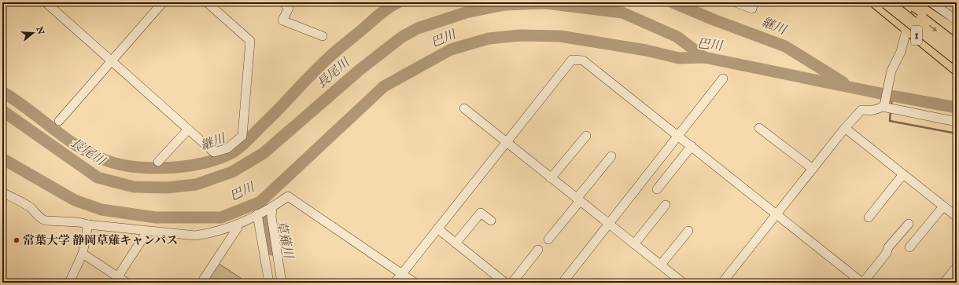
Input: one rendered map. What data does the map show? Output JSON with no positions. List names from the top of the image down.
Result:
{
  "streets": {
    "highway": ["1"]
  },
  "water": [
    "継川",
    "巴川",
    "長尾川",
    "草薙川"
  ],
  "places": ["常葉大学 静岡草薙キャンパス"],
  "north": "right"
}
